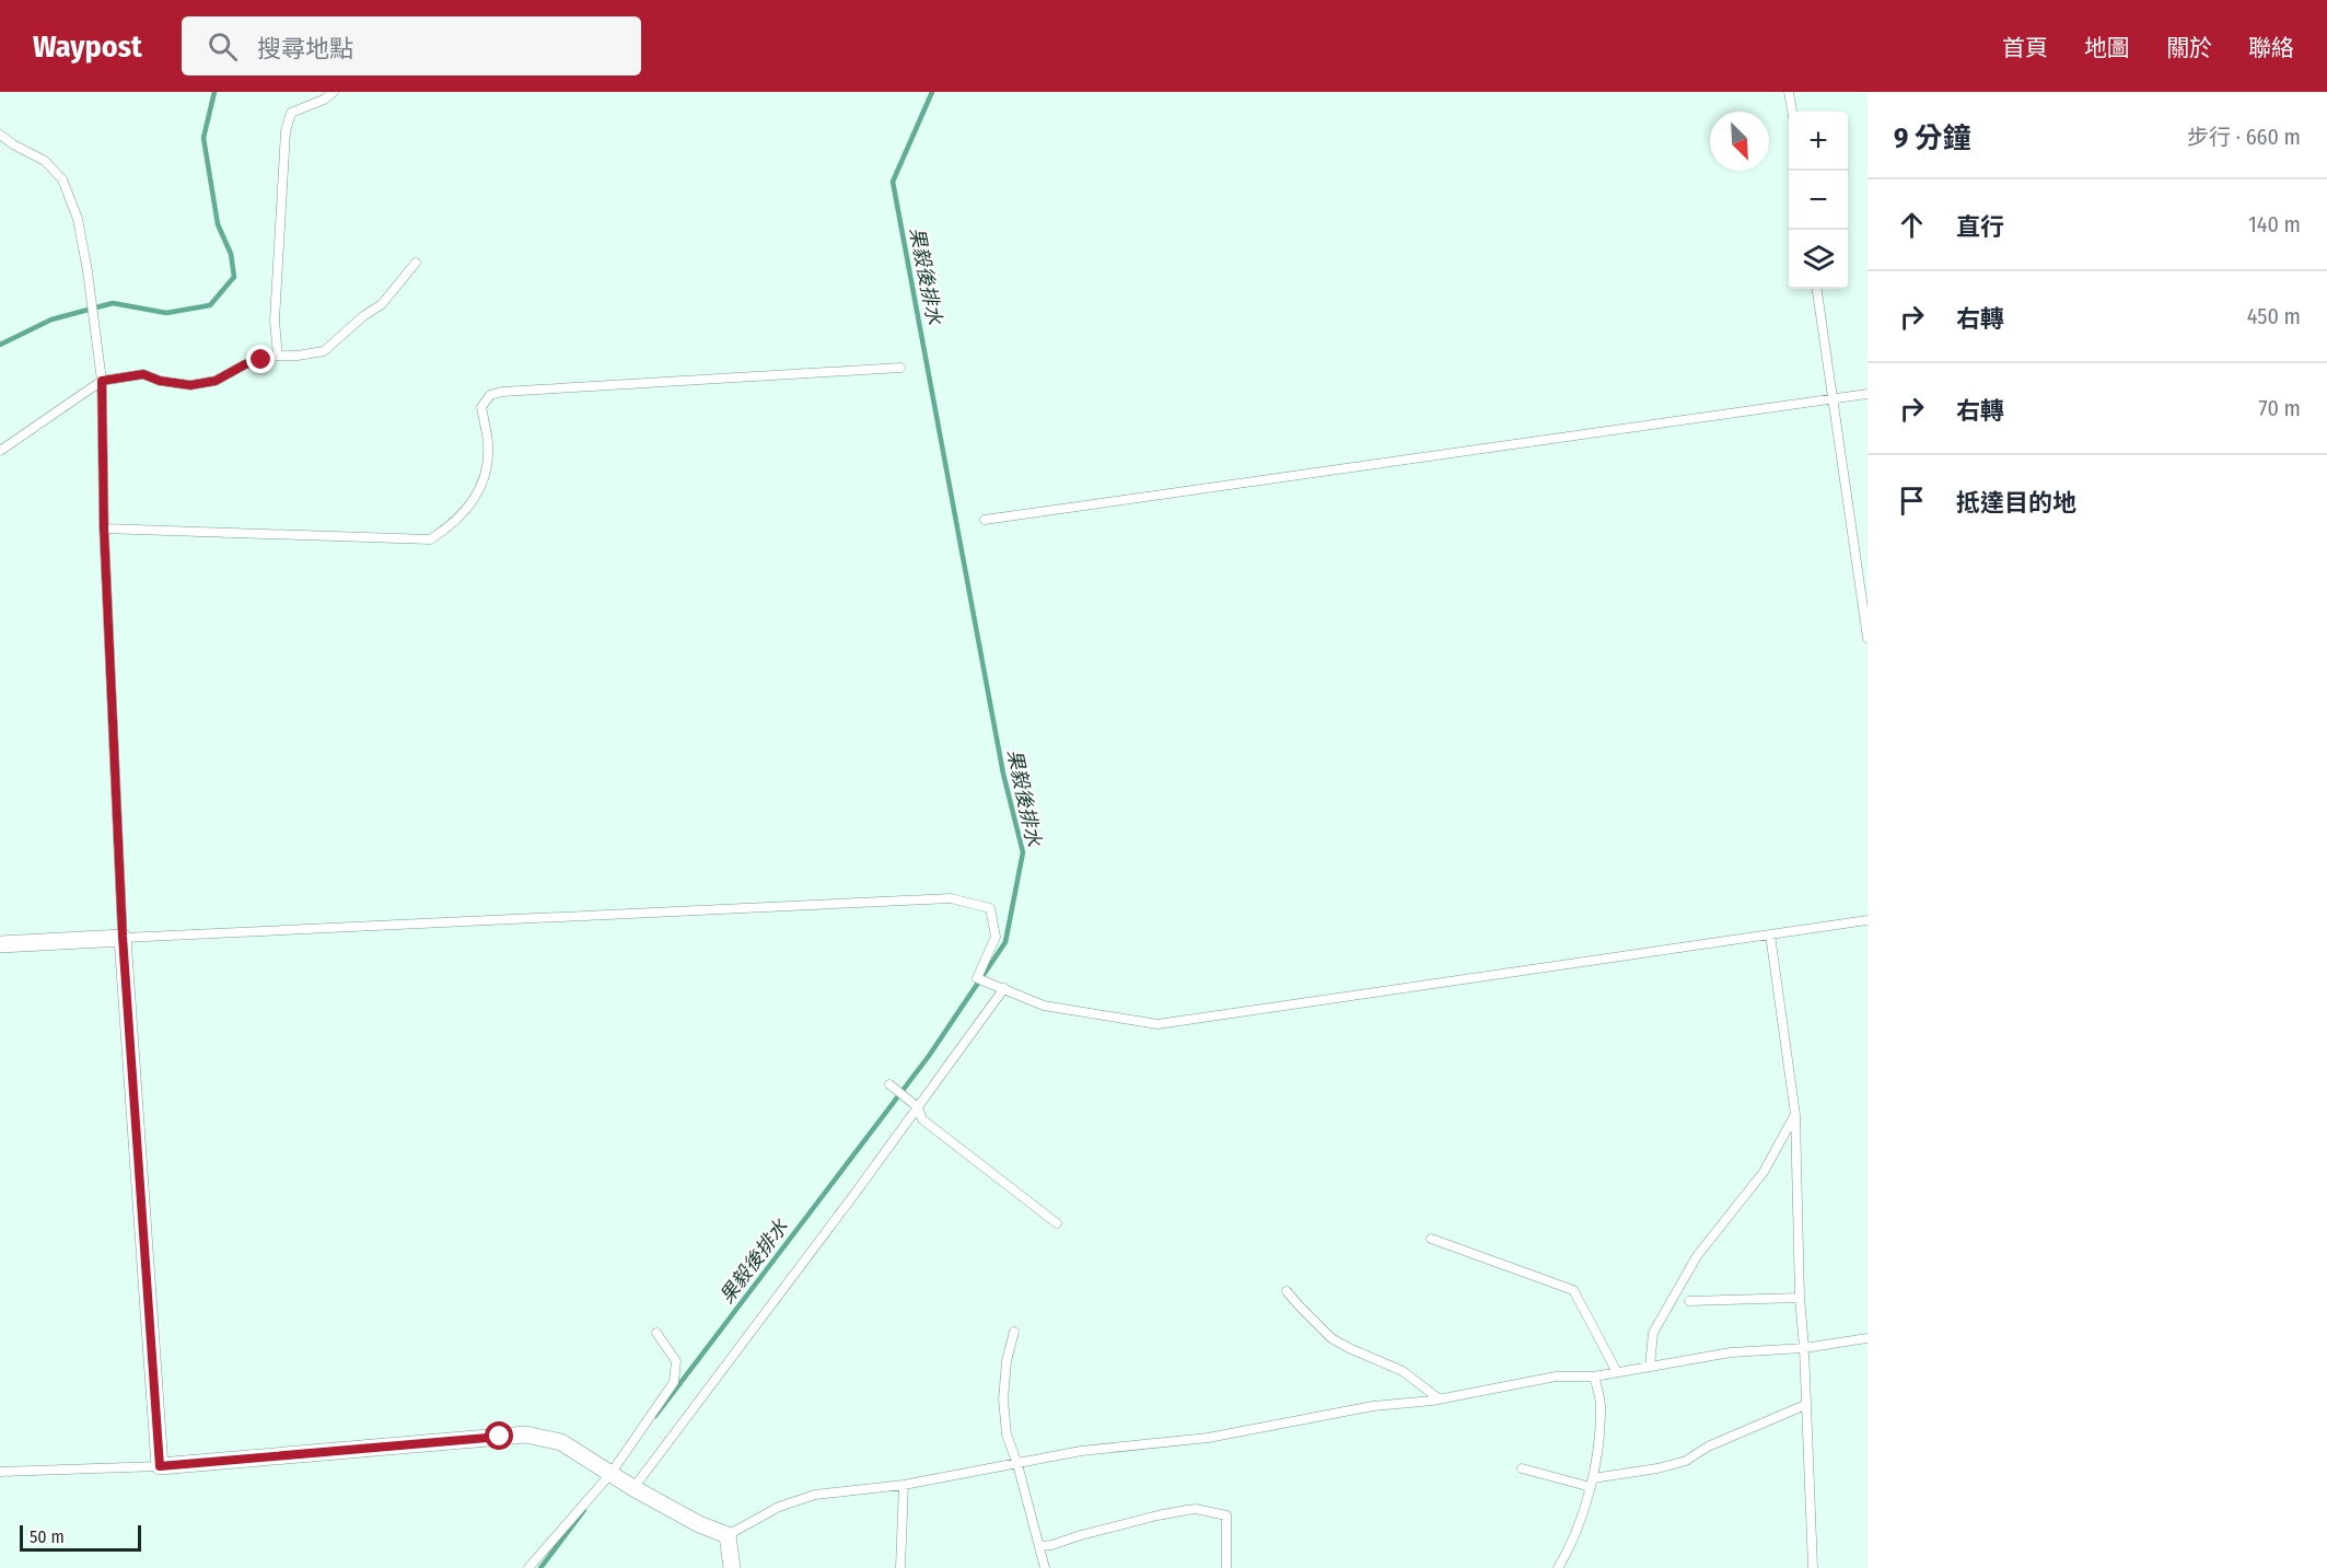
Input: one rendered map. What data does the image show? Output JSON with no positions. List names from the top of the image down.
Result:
{
  "water": ["果毅後排水"],
  "scale_bar": "50 m",
  "north": "bottom right",
  "page": {
    "header": "Waypost",
    "search": "搜尋地點",
    "nav": [
      "首頁",
      "地圖",
      "關於",
      "聯絡"
    ],
    "heading": ["9 分鐘", "步行 · 660 m"],
    "map_buttons": ["+", "−"],
    "list": [
      ["直行", "140 m"],
      ["右轉", "450 m"],
      ["右轉", "70 m"],
      "抵達目的地"
    ],
    "scale": "50 m"
  }
}
